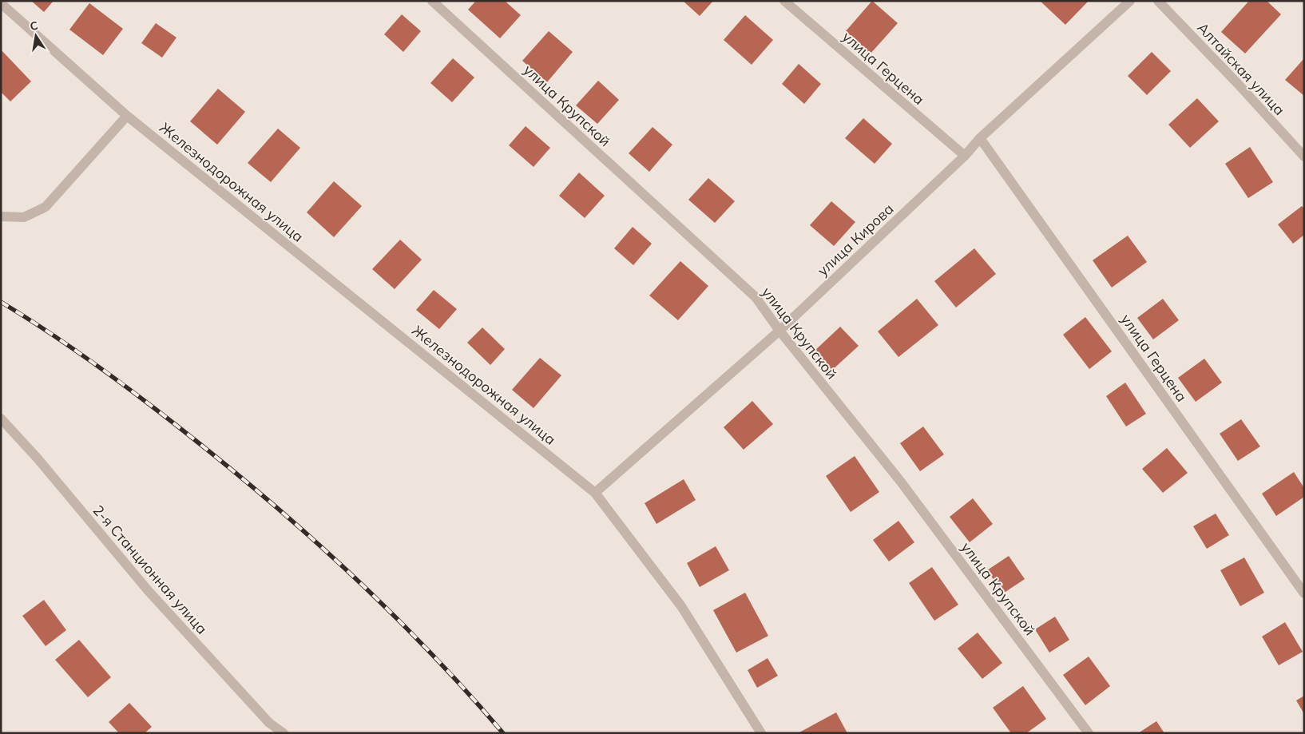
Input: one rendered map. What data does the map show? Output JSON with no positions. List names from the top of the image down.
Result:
{
  "streets": {
    "street": [
      "улица Герцена",
      "Алтайская улица",
      "улица Крупской",
      "Железнодорожная улица",
      "улица Кирова",
      "2-я Станционная улица"
    ]
  },
  "crossings": [
    ["улица Герцена", "улица Кирова"],
    ["улица Крупской", "улица Кирова"],
    ["Железнодорожная улица", "улица Кирова"]
  ],
  "north": "top"
}
